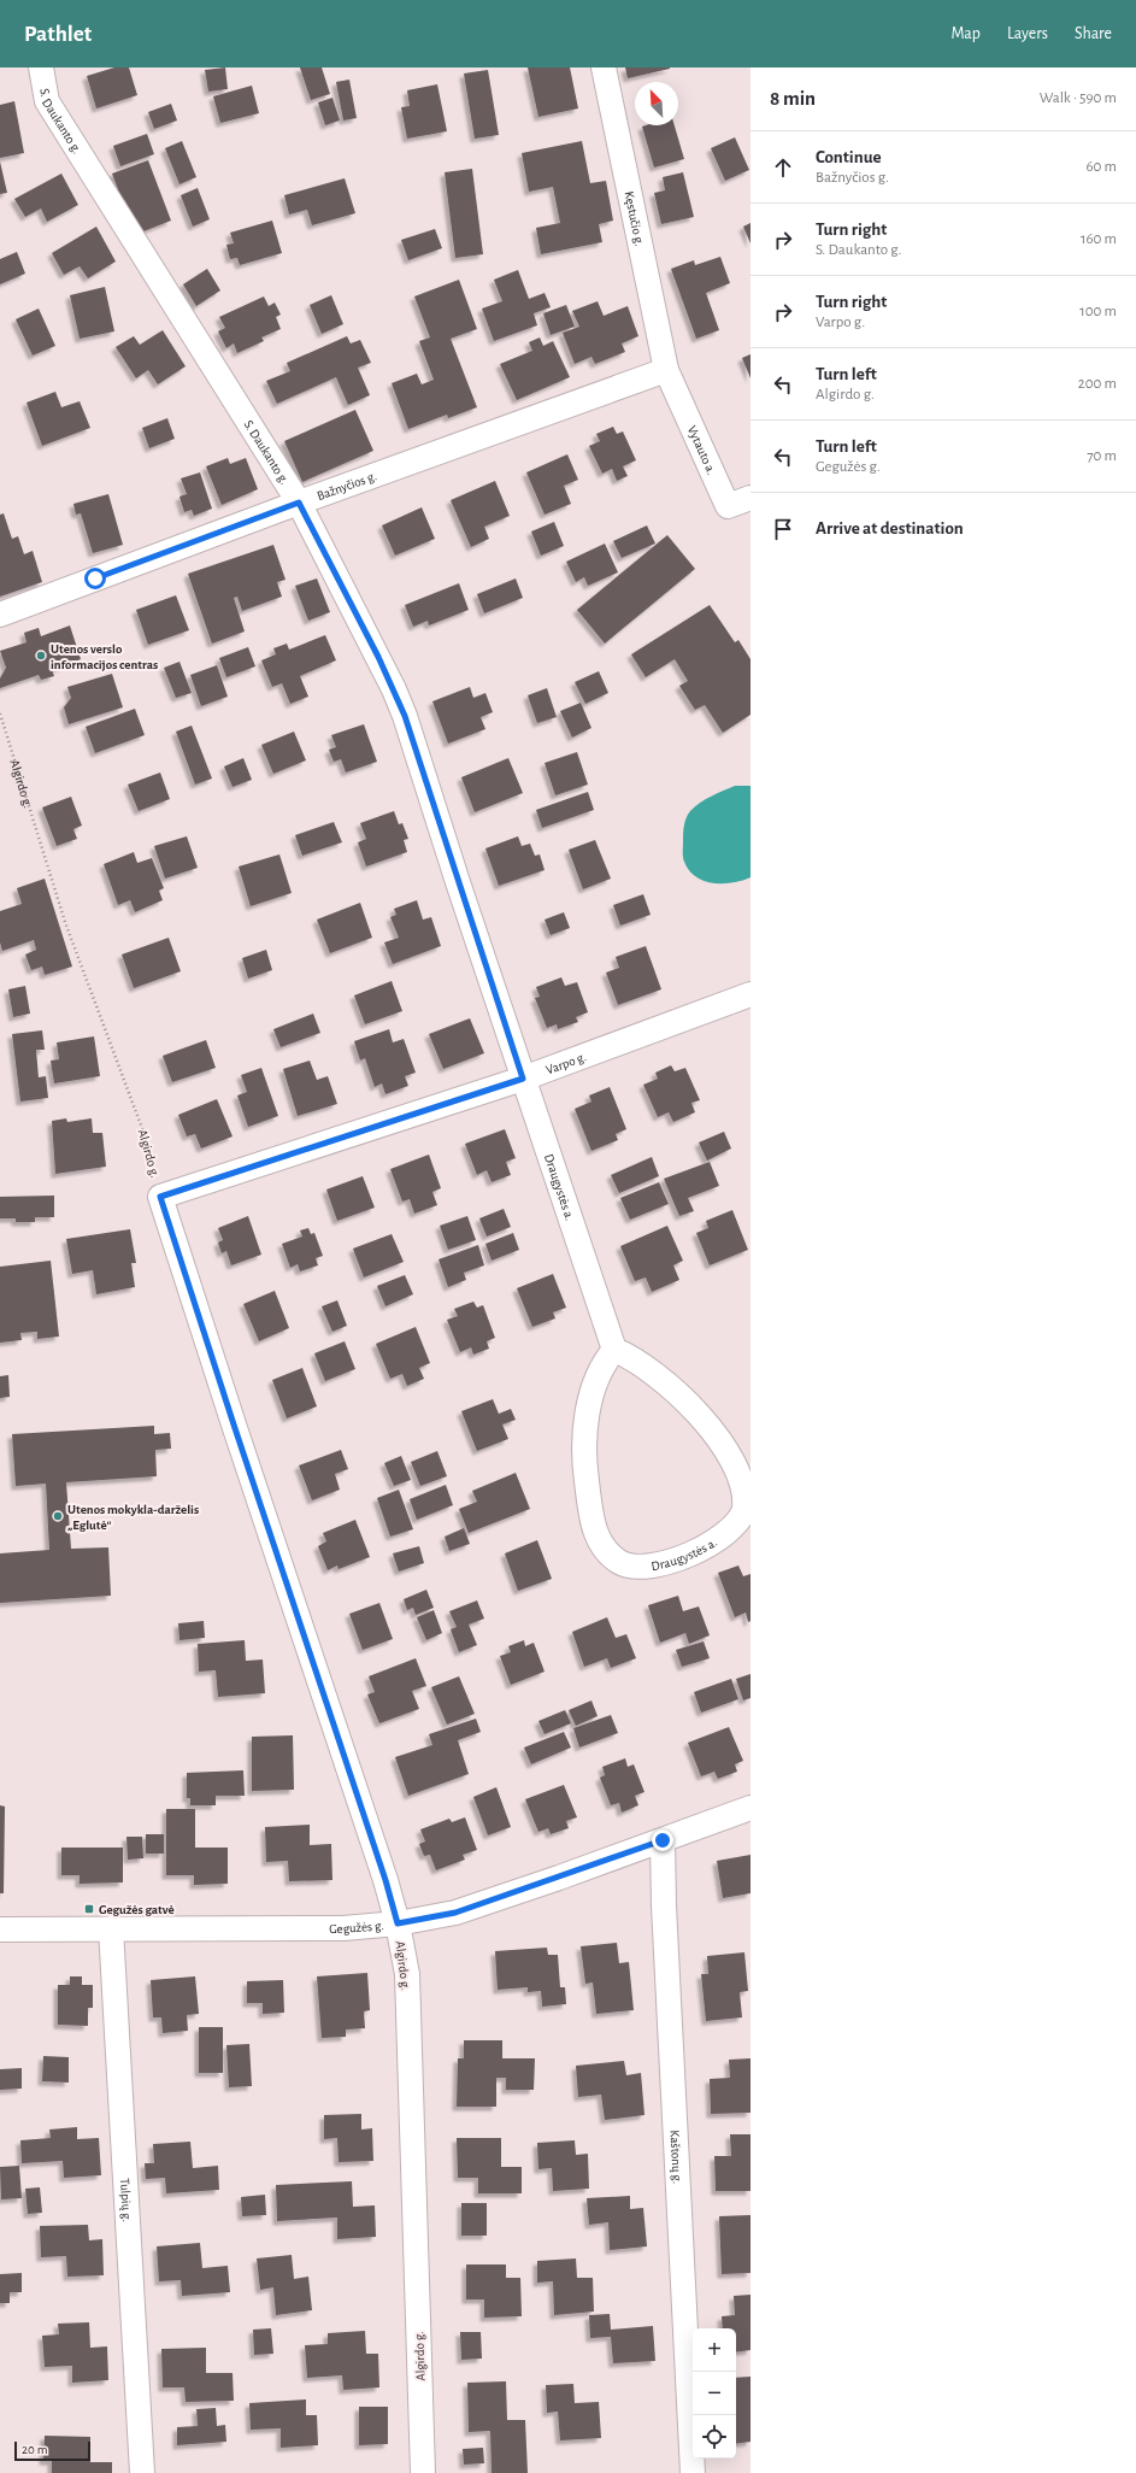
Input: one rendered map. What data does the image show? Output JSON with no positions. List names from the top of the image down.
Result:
{
  "streets": {
    "street": [
      "S. Daukanto g.",
      "Kęstučio g.",
      "Vytauto a.",
      "Bažnyčios g.",
      "Algirdo g.",
      "Varpo g.",
      "Draugystės a.",
      "Gegužės g.",
      "Kaštonų g.",
      "Tulpių g."
    ]
  },
  "crossings": [
    ["S. Daukanto g.", "Bažnyčios g."],
    ["S. Daukanto g.", "Varpo g."],
    ["S. Daukanto g.", "Draugystės a."],
    ["Kęstučio g.", "Vytauto a."],
    ["Kęstučio g.", "Bažnyčios g."],
    ["Vytauto a.", "Bažnyčios g."],
    ["Algirdo g.", "Varpo g."],
    ["Algirdo g.", "Gegužės g."],
    ["Varpo g.", "Draugystės a."],
    ["Gegužės g.", "Kaštonų g."],
    ["Gegužės g.", "Tulpių g."]
  ],
  "places": {
    "other": ["Utenos verslo informacijos centras", "Utenos mokykla-darželis „Eglutė“"],
    "transit": ["Gegužės gatvė"]
  },
  "scale_bar": "20 m",
  "north": "top left",
  "page": {
    "header": "Pathlet",
    "nav": ["Map", "Layers", "Share"],
    "heading": ["8 min", "Walk · 590 m"],
    "list": [
      ["Continue", "Bažnyčios g.", "60 m"],
      ["Turn right", "S. Daukanto g.", "160 m"],
      ["Turn right", "Varpo g.", "100 m"],
      ["Turn left", "Algirdo g.", "200 m"],
      ["Turn left", "Gegužės g.", "70 m"],
      "Arrive at destination"
    ],
    "map_buttons": ["+", "−"],
    "scale": "20 m"
  }
}
